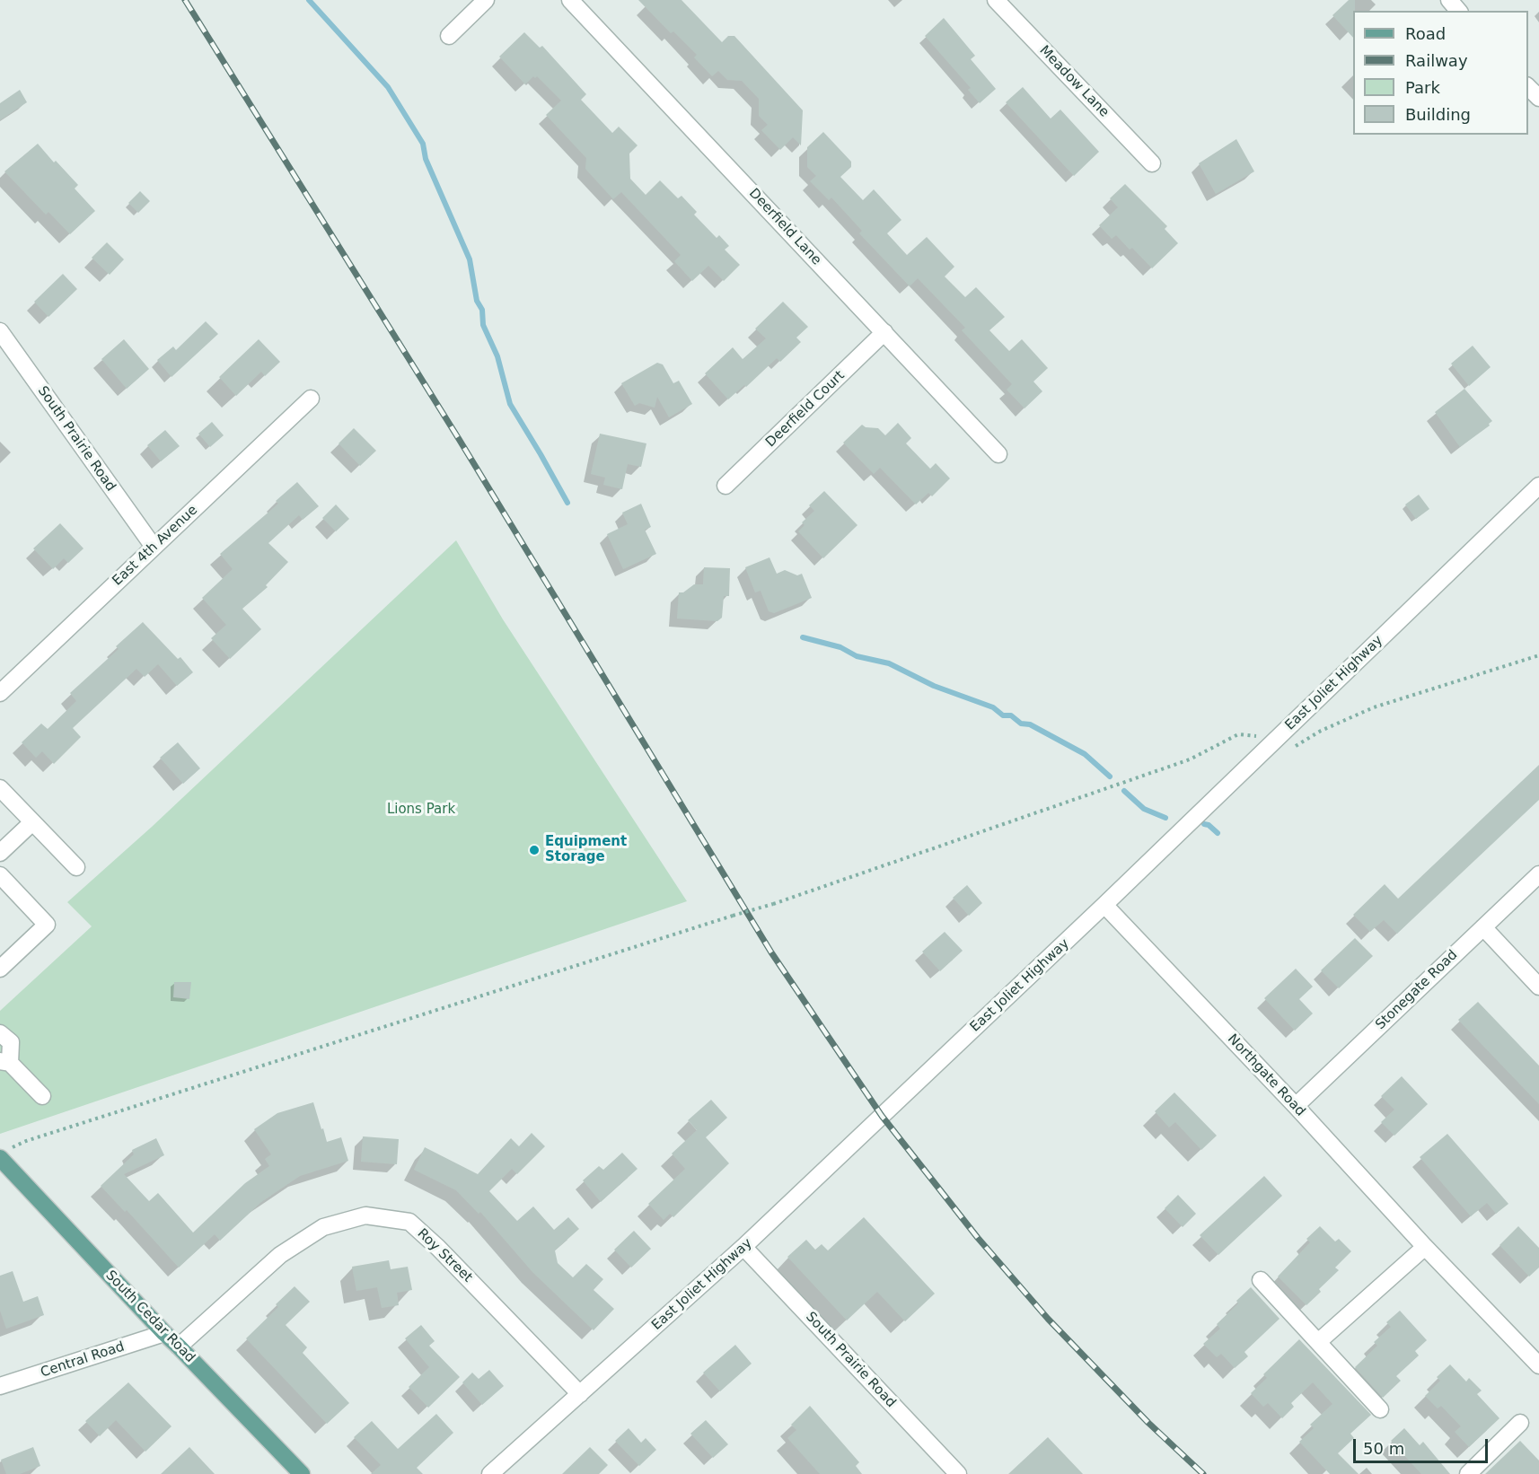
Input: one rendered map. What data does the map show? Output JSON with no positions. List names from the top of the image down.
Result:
{
  "streets": {
    "main road": ["South Cedar Road"],
    "street": [
      "Meadow Lane",
      "Deerfield Lane",
      "Deerfield Court",
      "South Prairie Road",
      "East 4th Avenue",
      "East Joliet Highway",
      "Stonegate Road",
      "Northgate Road",
      "Roy Street",
      "Central Road"
    ]
  },
  "crossings": [
    ["Deerfield Lane", "Deerfield Court"],
    ["South Prairie Road", "East 4th Avenue"],
    ["South Prairie Road", "East Joliet Highway"],
    ["East Joliet Highway", "Northgate Road"],
    ["East Joliet Highway", "Roy Street"],
    ["Stonegate Road", "Northgate Road"],
    ["Roy Street", "South Cedar Road"],
    ["South Cedar Road", "Central Road"]
  ],
  "parks": ["Lions Park"],
  "places": ["Equipment Storage"],
  "legend": [
    "Road",
    "Railway",
    "Park",
    "Building"
  ],
  "scale_bar": "50 m"
}
